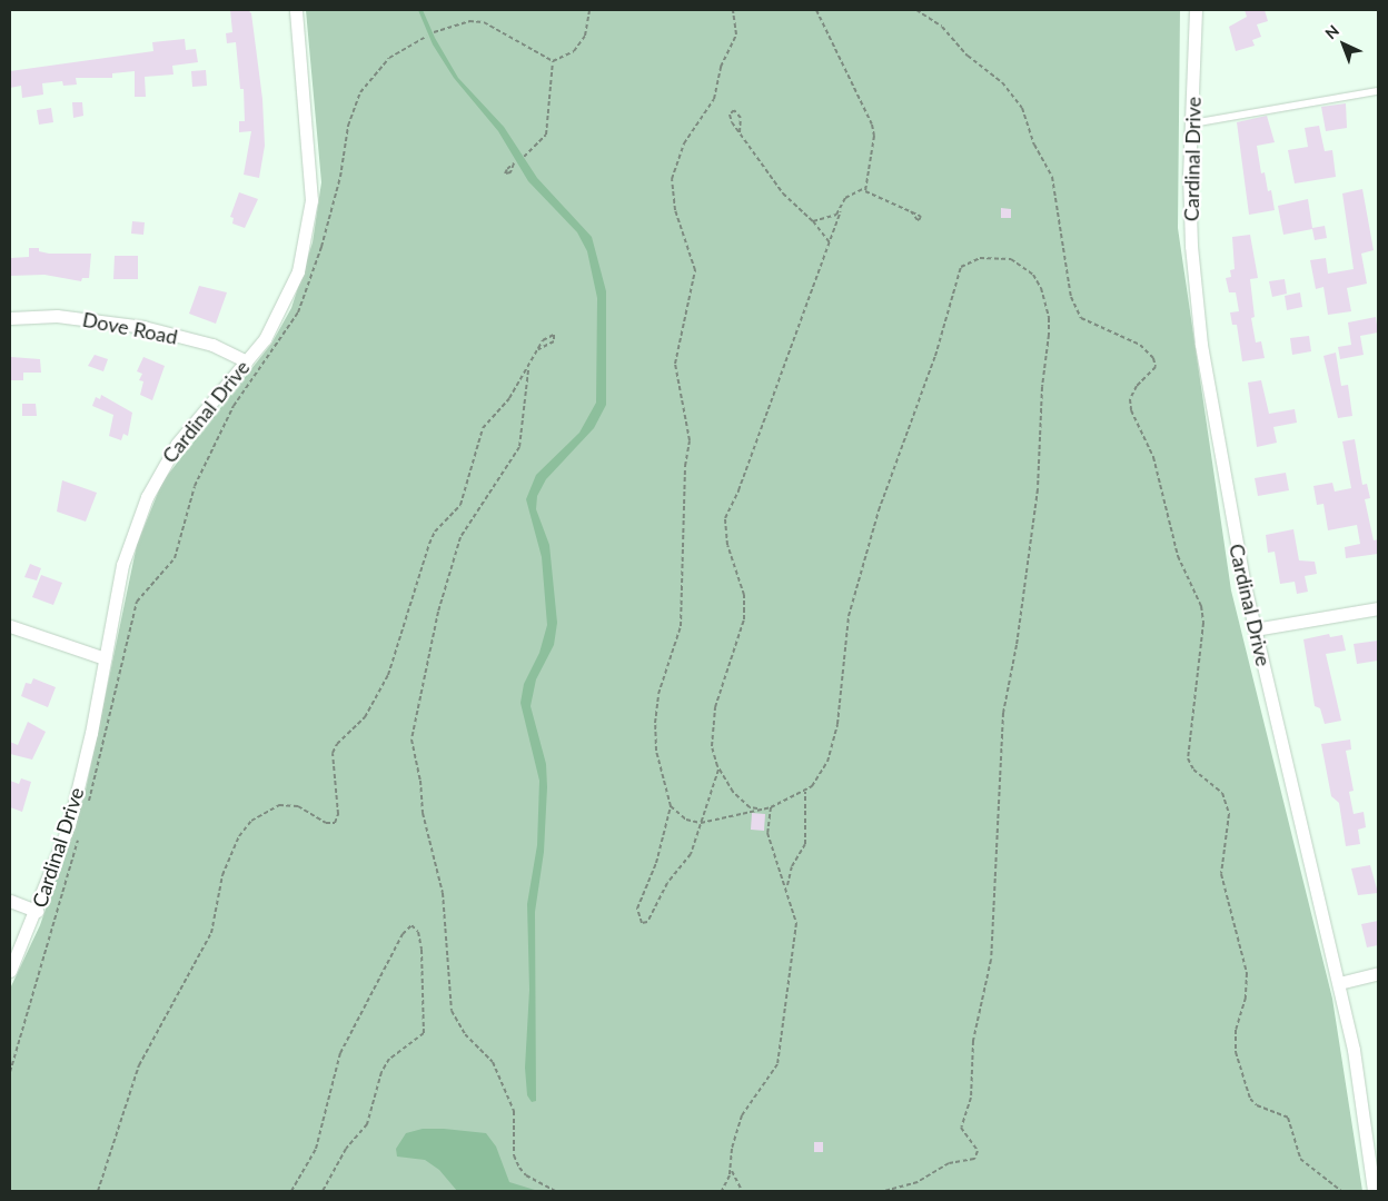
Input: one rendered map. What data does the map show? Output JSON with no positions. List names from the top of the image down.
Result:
{
  "streets": {
    "street": ["Cardinal Drive", "Dove Road"]
  },
  "crossings": [
    ["Cardinal Drive", "Dove Road"]
  ],
  "north": "top left"
}
